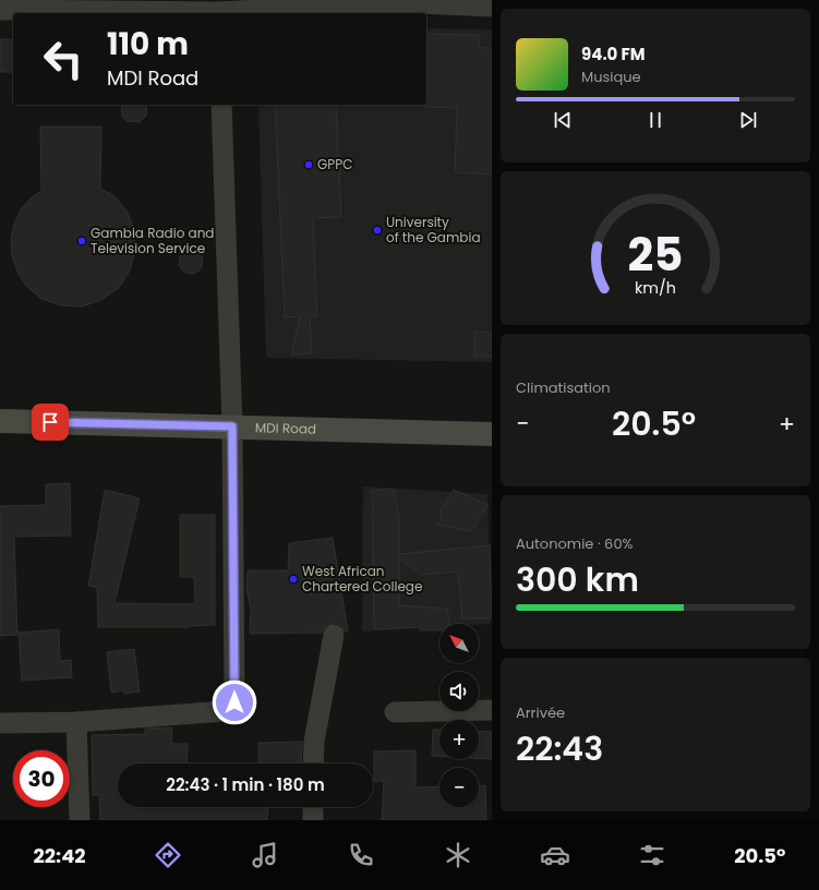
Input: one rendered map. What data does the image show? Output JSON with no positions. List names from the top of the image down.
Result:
{
  "streets": {
    "street": ["MDI Road"]
  },
  "places": [
    "GPPC",
    "University of the Gambia",
    "Gambia Radio and Television Service",
    "West African Chartered College"
  ],
  "north": "top left",
  "page": {
    "turn": ["110 m", "MDI Road"],
    "song": ["94.0 FM", "Musique"],
    "tile": [
      "Climatisation",
      ["Autonomie · 60%", "300 km"],
      ["Arrivée", "22:43"]
    ],
    "heat": ["−", "20.5°", "+"],
    "map_buttons": ["+", "−"],
    "limit": "30",
    "trip": "22:43 · 1 min · 180 m",
    "tabs": ["22:42", "20.5°"],
    "gauge": ["25", "km/h"]
  }
}
